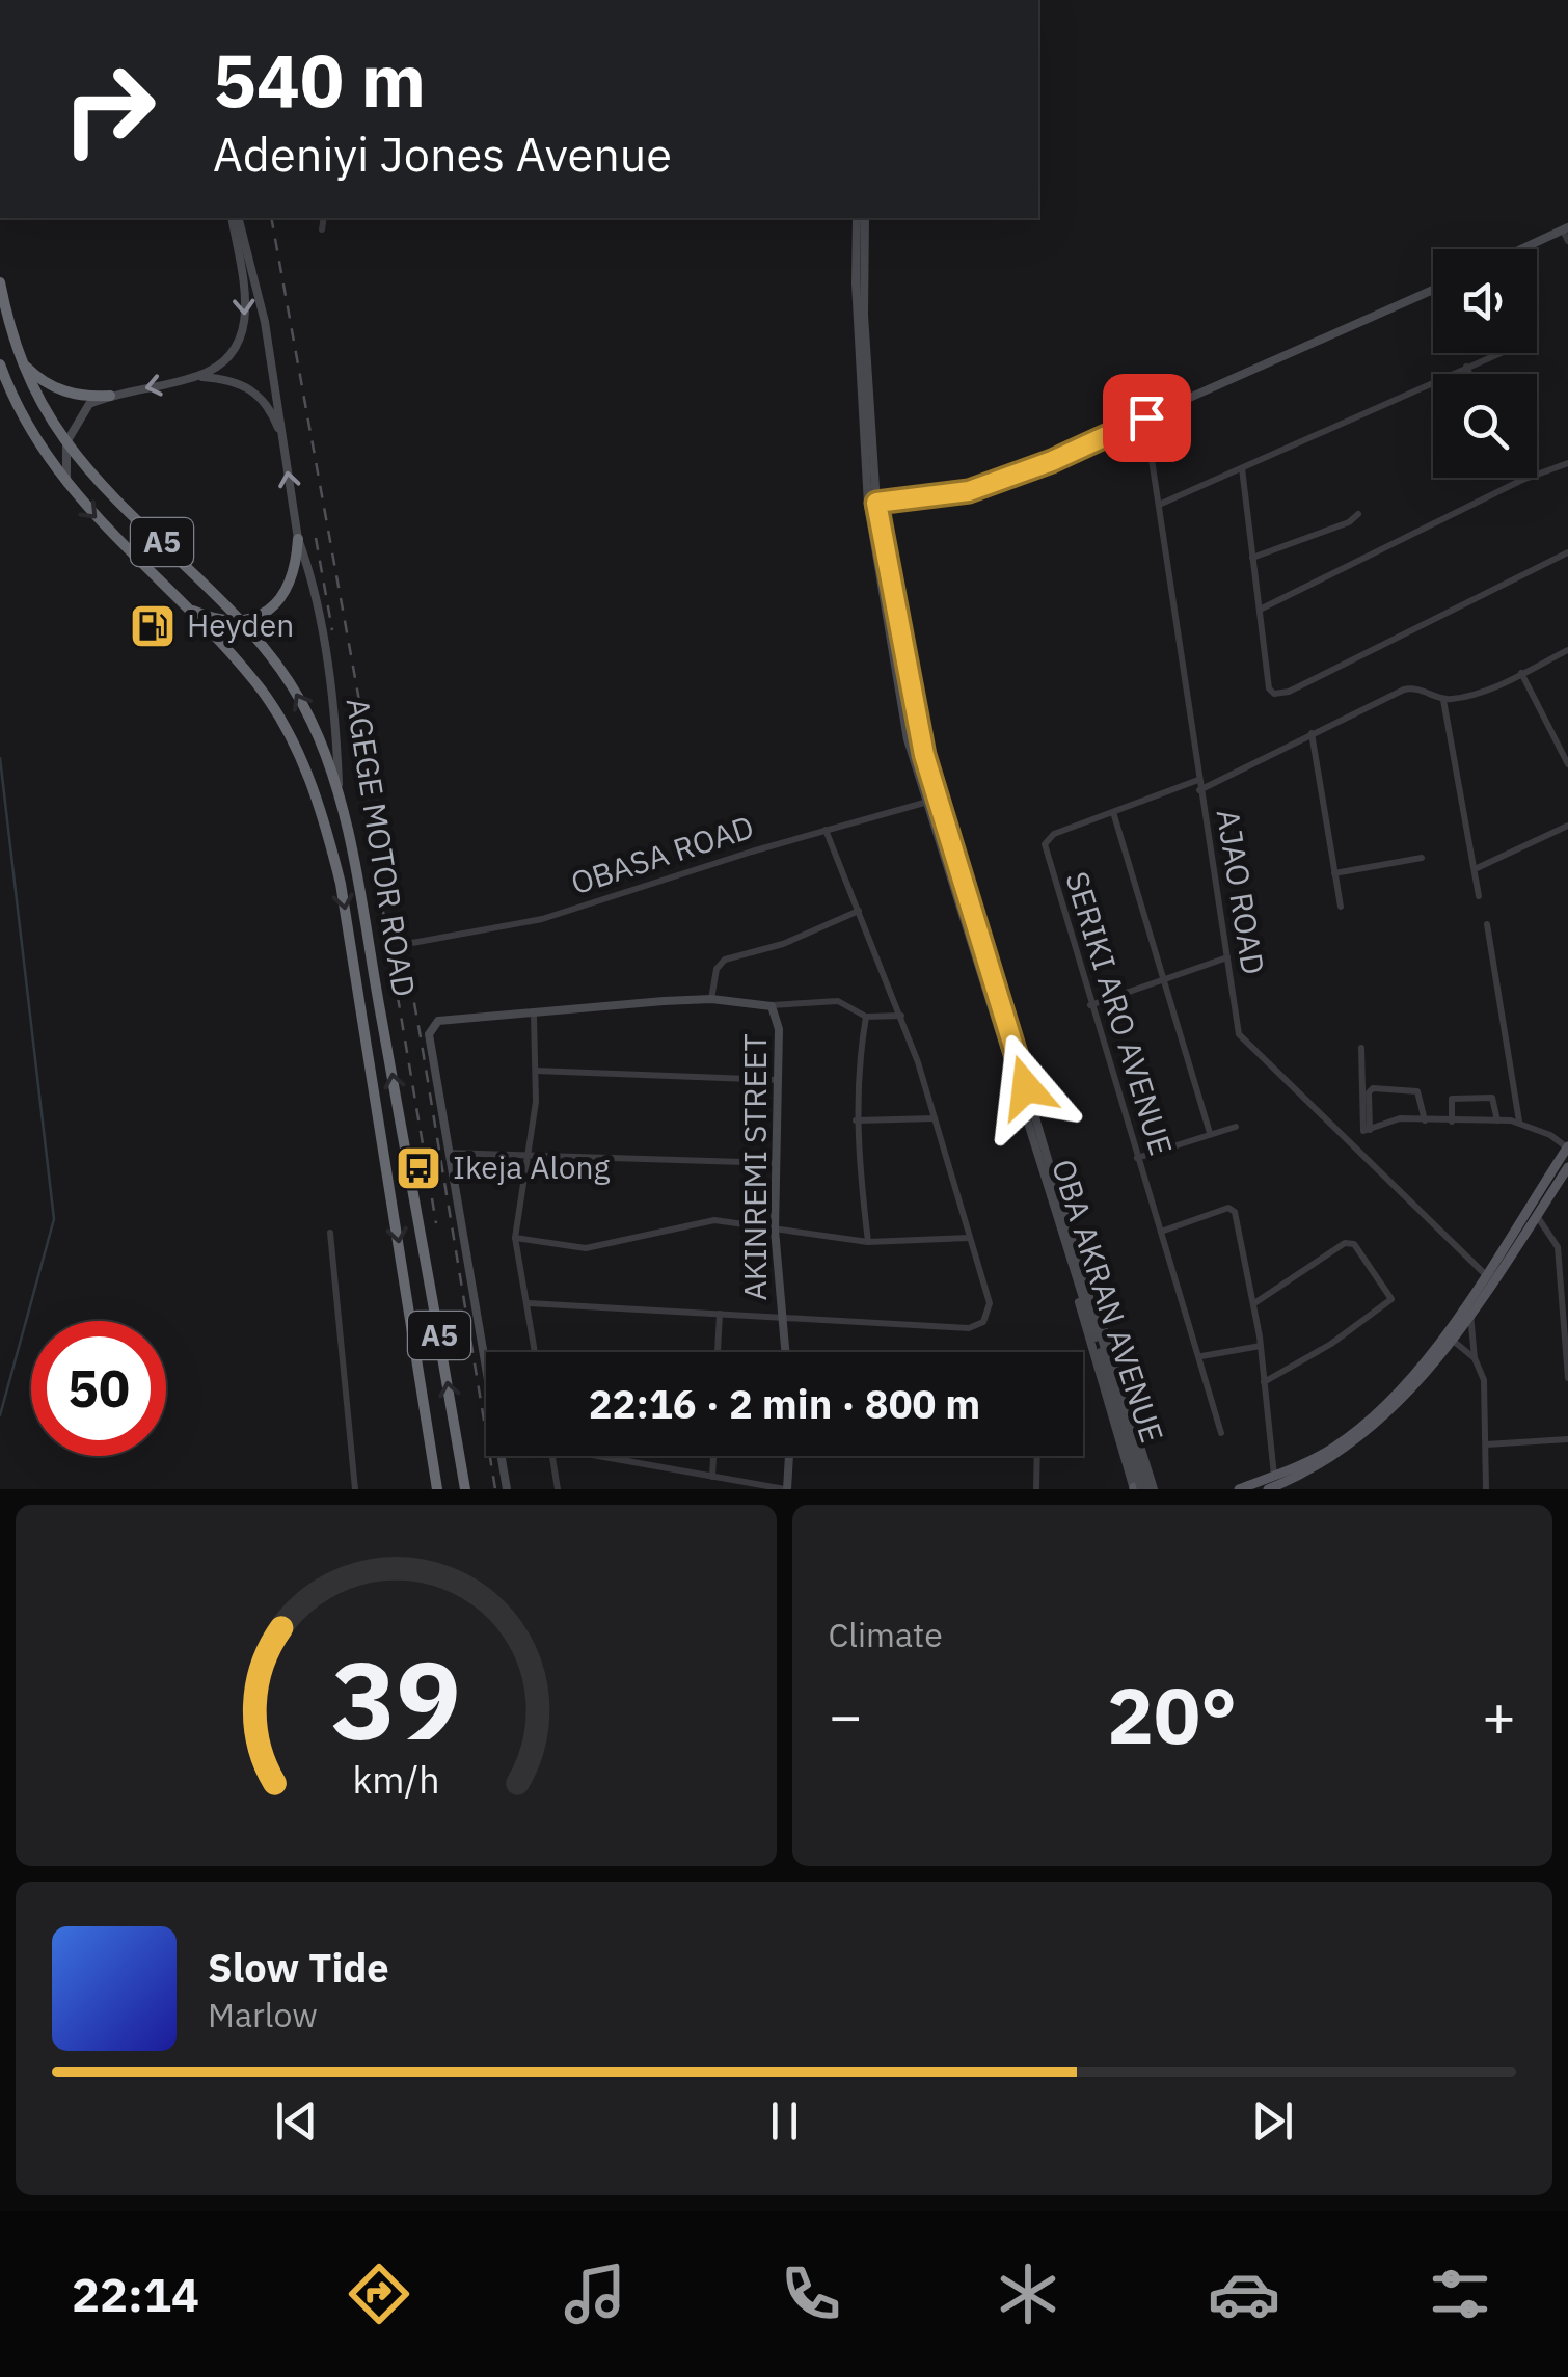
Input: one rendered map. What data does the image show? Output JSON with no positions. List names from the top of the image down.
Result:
{
  "streets": {
    "highway": ["A5", "AGEGE MOTOR ROAD"],
    "main road": ["AKINREMI STREET", "OBA AKRAN AVENUE"],
    "street": ["OBASA ROAD", "AJAO ROAD", "SERIKI ARO AVENUE"]
  },
  "crossings": [
    ["A5", "AGEGE MOTOR ROAD"],
    ["OBASA ROAD", "OBA AKRAN AVENUE"],
    ["AJAO ROAD", "SERIKI ARO AVENUE"]
  ],
  "places": {
    "fuel station": ["Heyden"],
    "bus stop": ["Ikeja Along"]
  },
  "page": {
    "turn": ["540 m", "Adeniyi Jones Avenue"],
    "limit": "50",
    "trip": "22:16 · 2 min · 800 m",
    "tile": "Climate",
    "heat": ["−", "20°", "+"],
    "song": ["Slow Tide", "Marlow"],
    "tabs": "22:14",
    "gauge": ["39", "km/h"]
  }
}
